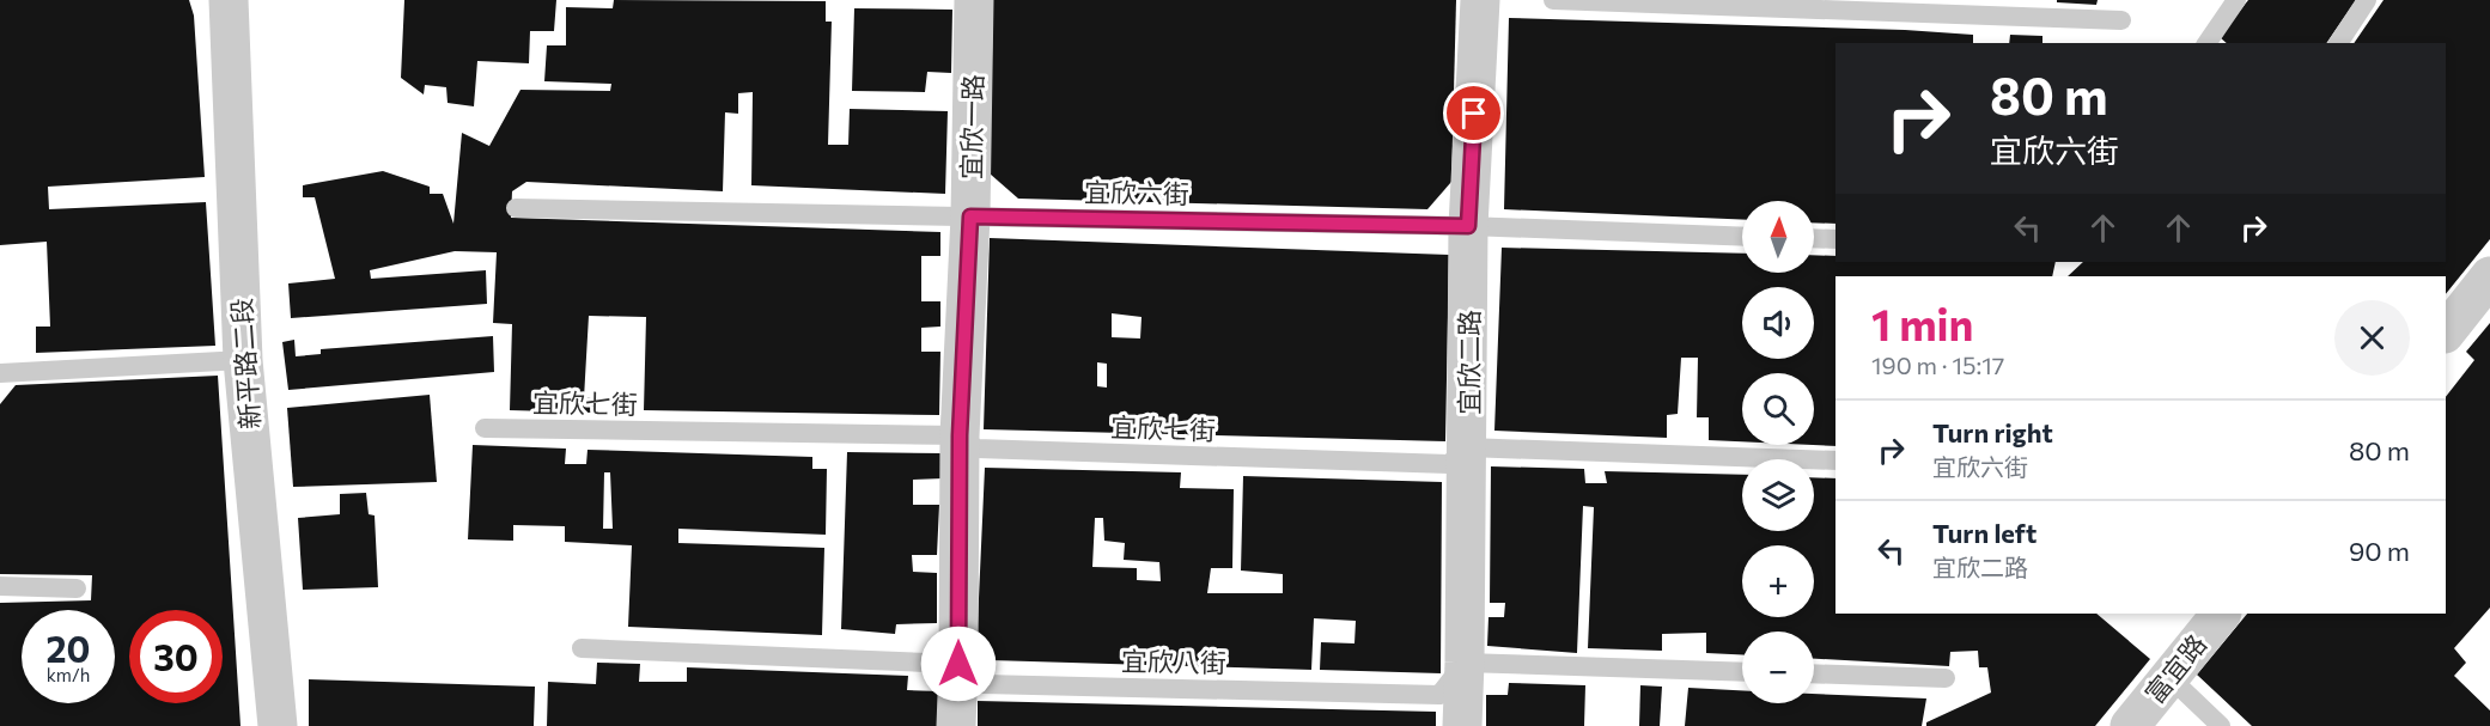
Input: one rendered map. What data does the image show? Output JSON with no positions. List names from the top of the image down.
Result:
{
  "streets": {
    "street": [
      "宜欣一路",
      "宜欣二路",
      "新平路二段",
      "富宜路"
    ],
    "lane": ["宜欣六街", "宜欣七街", "宜欣八街"]
  },
  "crossings": [
    ["宜欣一路", "宜欣六街"],
    ["宜欣一路", "宜欣七街"],
    ["宜欣一路", "宜欣八街"],
    ["宜欣六街", "宜欣二路"],
    ["宜欣二路", "宜欣七街"],
    ["宜欣二路", "宜欣八街"]
  ],
  "north": "top",
  "page": {
    "turn": ["80 m", "宜欣六街"],
    "map_buttons": ["+", "−"],
    "heading": ["1 min", "190 m · 15:17"],
    "list": [
      {
        "name": "Turn right",
        "note": "宜欣六街",
        "value": "80 m"
      },
      {
        "name": "Turn left",
        "note": "宜欣二路",
        "value": "90 m"
      }
    ],
    "speed": "20 km/h",
    "limit": "30"
  }
}
